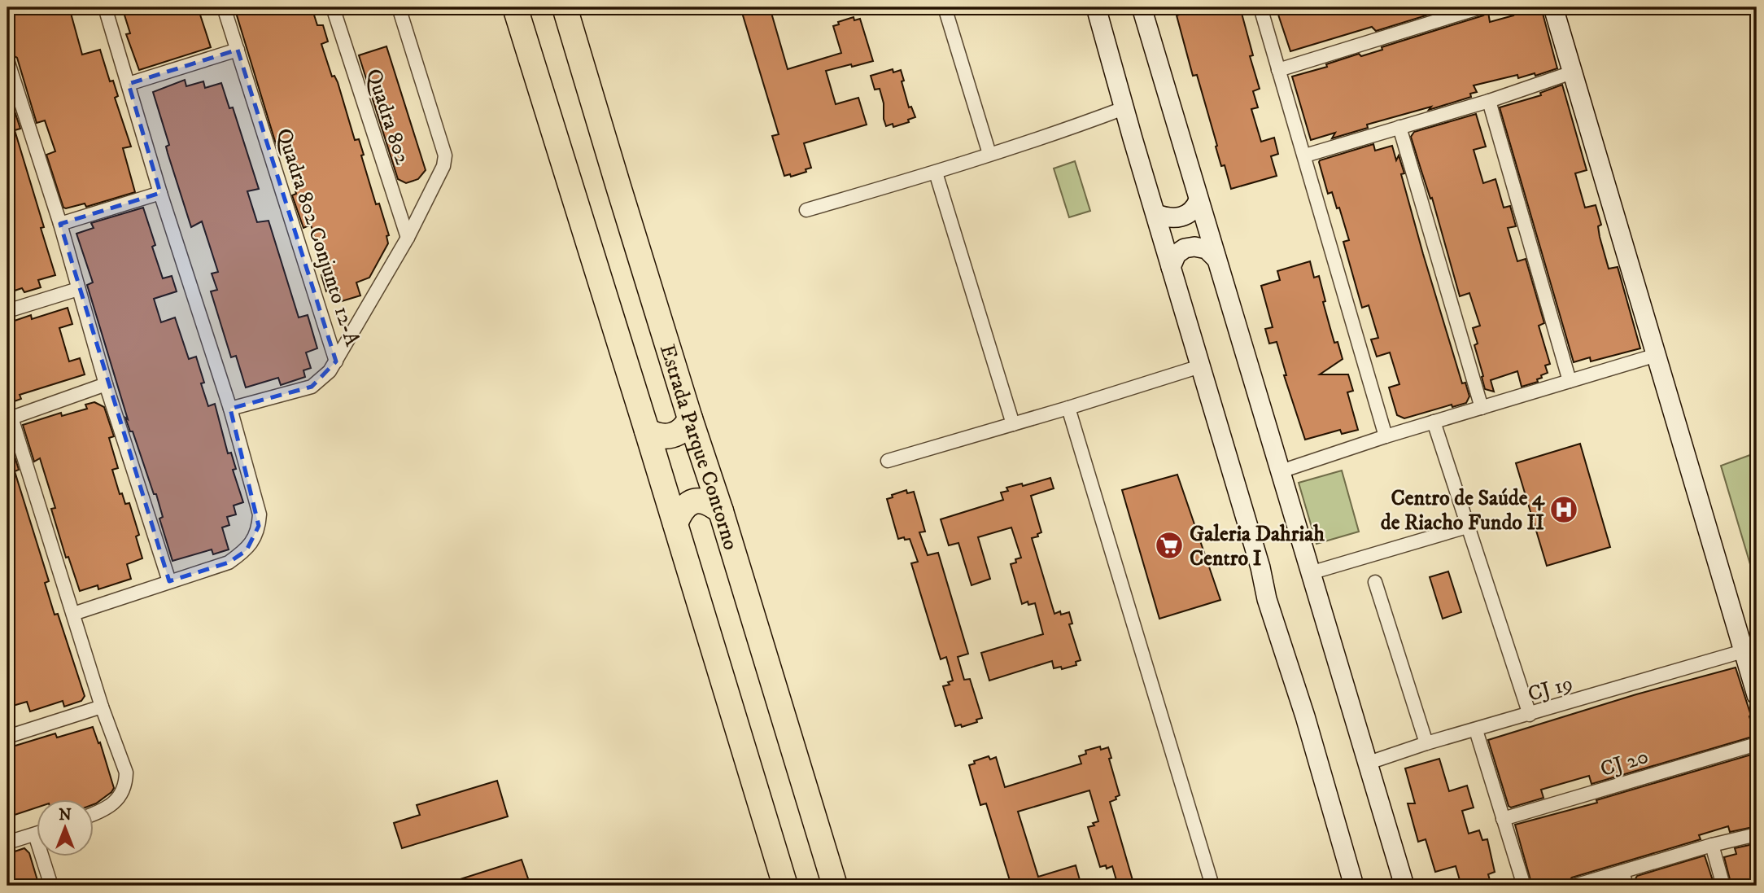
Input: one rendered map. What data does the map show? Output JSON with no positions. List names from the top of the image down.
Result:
{
  "streets": {
    "highway": ["Estrada Parque Contorno"],
    "street": [
      "Quadra 802",
      "Quadra 802 Conjunto 12-A",
      "CJ 19",
      "CJ 20"
    ]
  },
  "crossings": [
    ["Quadra 802", "Quadra 802 Conjunto 12-A"]
  ],
  "places": {
    "hospital": ["Centro de Saúde 4 de Riacho Fundo II"],
    "supermarket": ["Galeria Dahriah Centro I"]
  },
  "north": "top"
}
